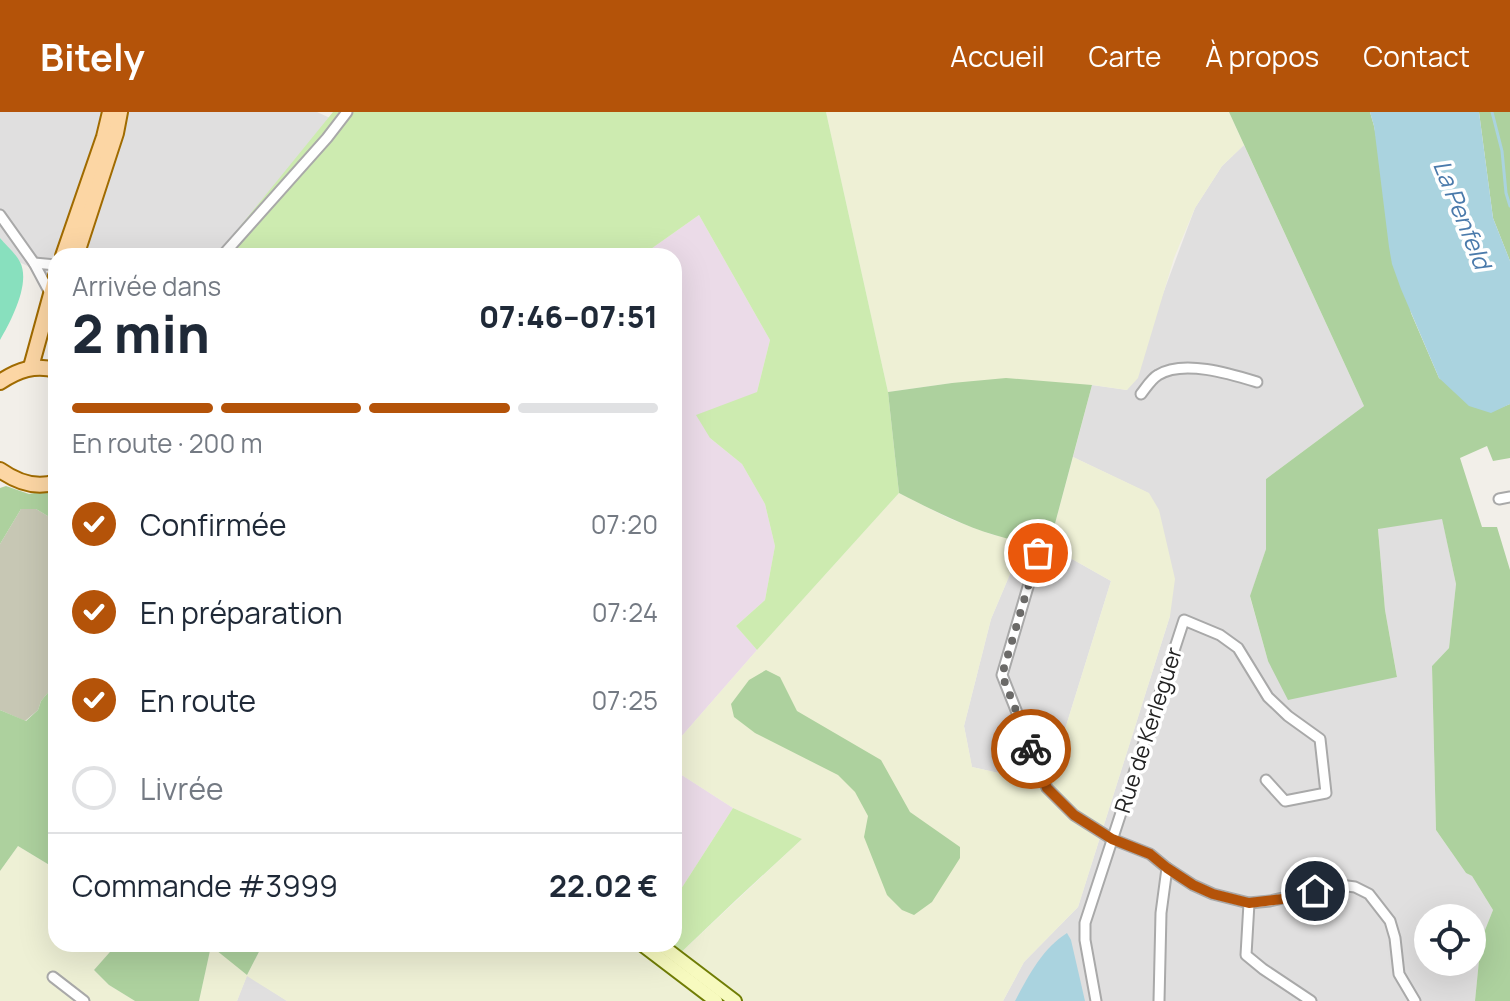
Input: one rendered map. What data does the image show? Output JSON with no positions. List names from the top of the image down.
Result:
{
  "streets": {
    "street": ["Rue de Kerleguer"]
  },
  "water": ["La Penfeld"],
  "page": {
    "header": "Bitely",
    "nav": [
      "Accueil",
      "Carte",
      "À propos",
      "Contact"
    ],
    "heading": ["2 min", "Arrivée dans", "07:46–07:51"],
    "panel": ["Commande #3999", "22.02 €"],
    "bar": "En route · 200 m",
    "list": [
      ["Confirmée", "07:20"],
      ["En préparation", "07:24"],
      ["En route", "07:25"],
      "Livrée"
    ]
  }
}
